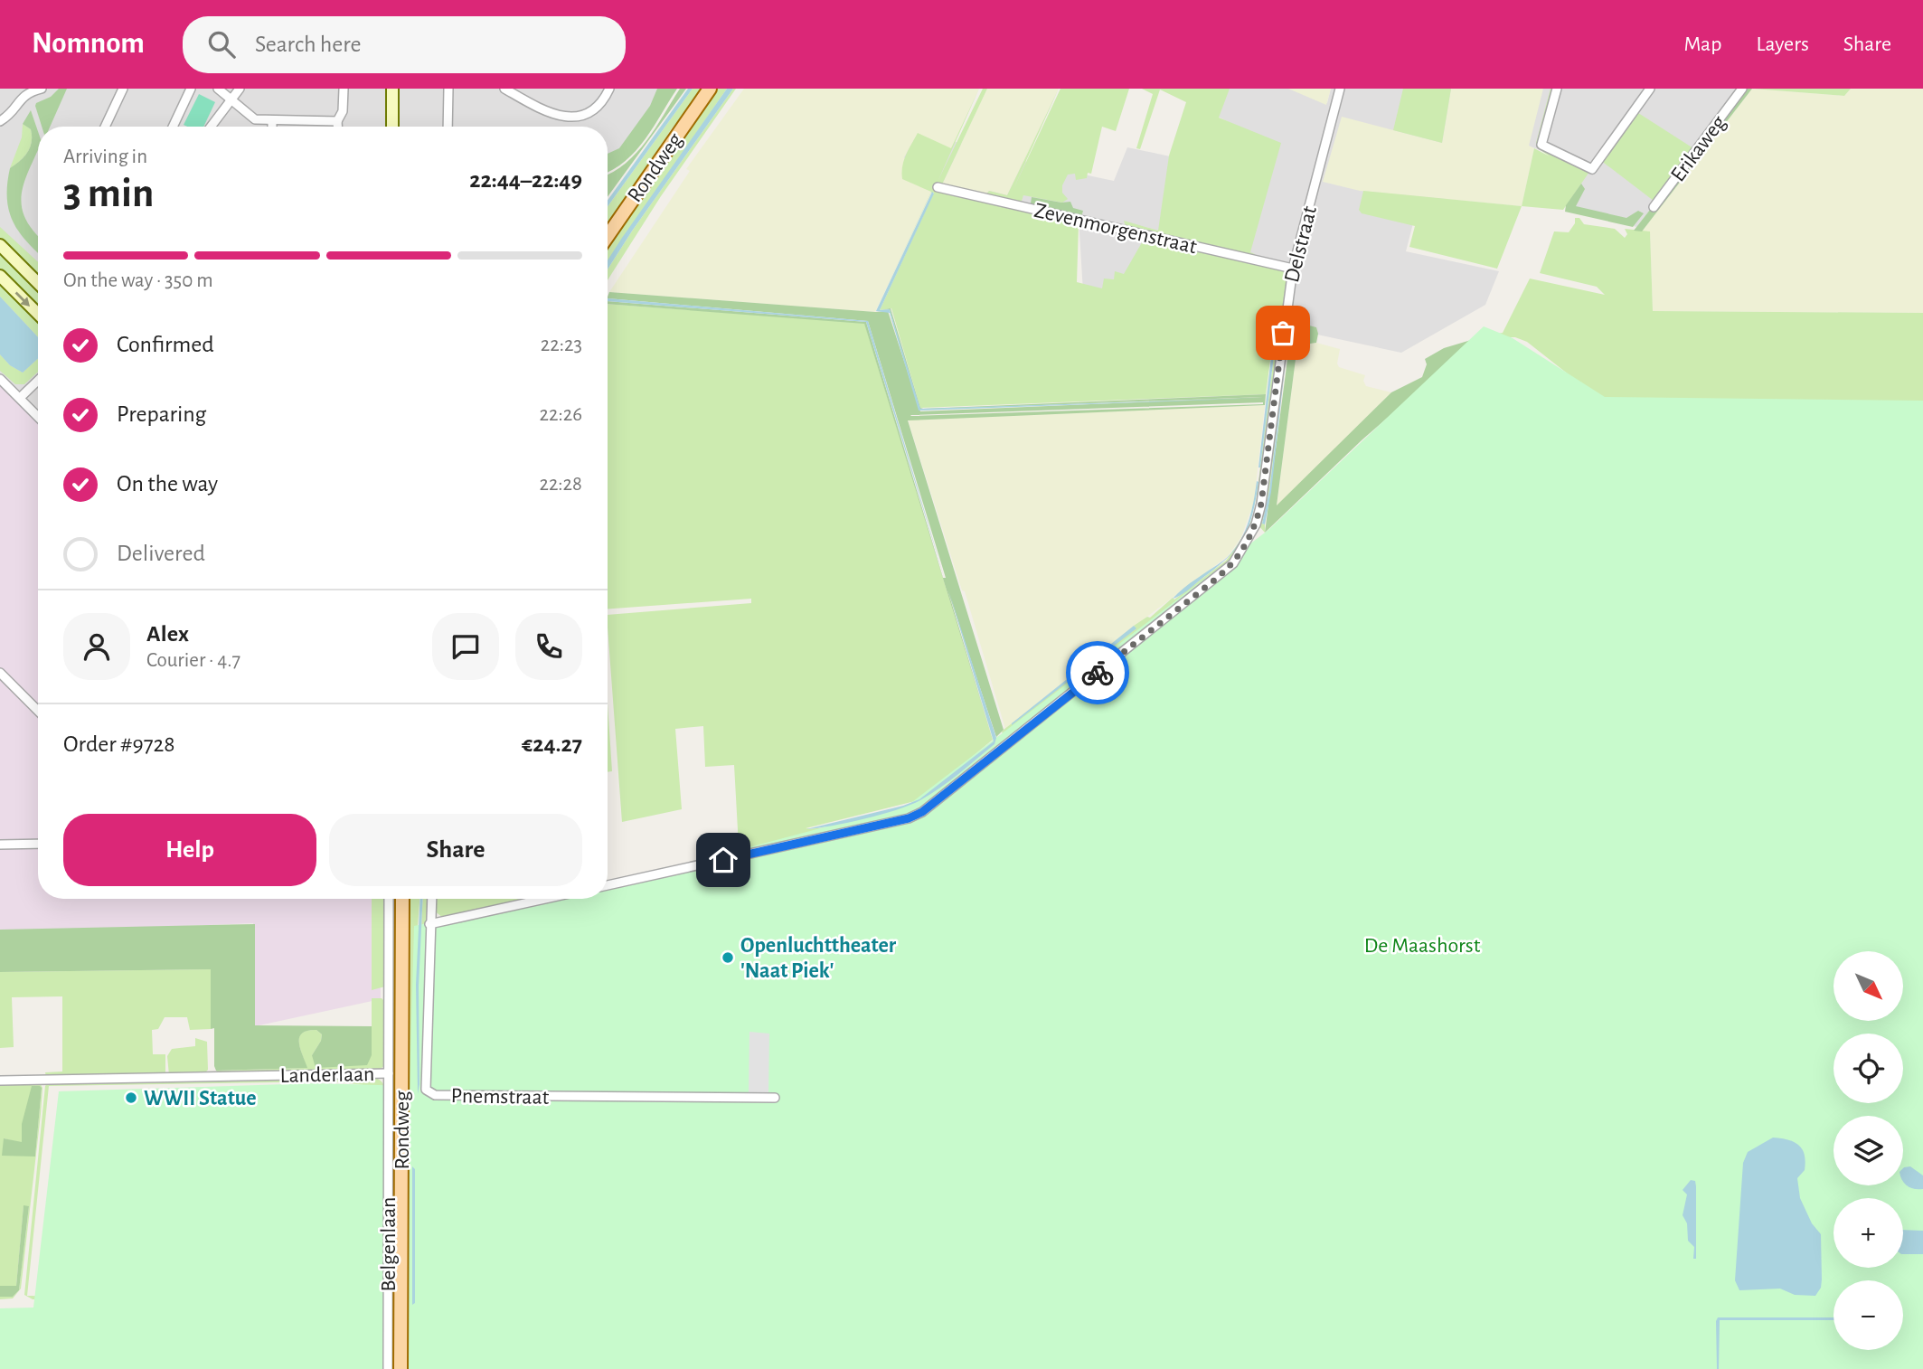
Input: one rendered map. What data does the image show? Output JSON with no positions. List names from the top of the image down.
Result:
{
  "streets": {
    "main road": ["Rondweg"],
    "street": [
      "Erikaweg",
      "Zevenmorgenstraat",
      "Delstraat",
      "Landerlaan",
      "Pnemstraat",
      "Belgenlaan"
    ]
  },
  "crossings": [
    ["Zevenmorgenstraat", "Delstraat"],
    ["Landerlaan", "Belgenlaan"]
  ],
  "parks": ["De Maashorst"],
  "places": ["Openluchttheater 'Naat Piek'", "WWII Statue"],
  "north": "bottom right",
  "page": {
    "header": "Nomnom",
    "search": "Search here",
    "nav": ["Map", "Layers", "Share"],
    "heading": ["3 min", "Arriving in", "22:44–22:49"],
    "panel": [
      "Alex",
      "Courier · 4.7",
      "Order #9728",
      "€24.27"
    ],
    "bar": "On the way · 350 m",
    "list": [
      ["Confirmed", "22:23"],
      ["Preparing", "22:26"],
      ["On the way", "22:28"],
      "Delivered"
    ],
    "buttons": ["Help", "Share"],
    "map_buttons": ["+", "−"]
  }
}
